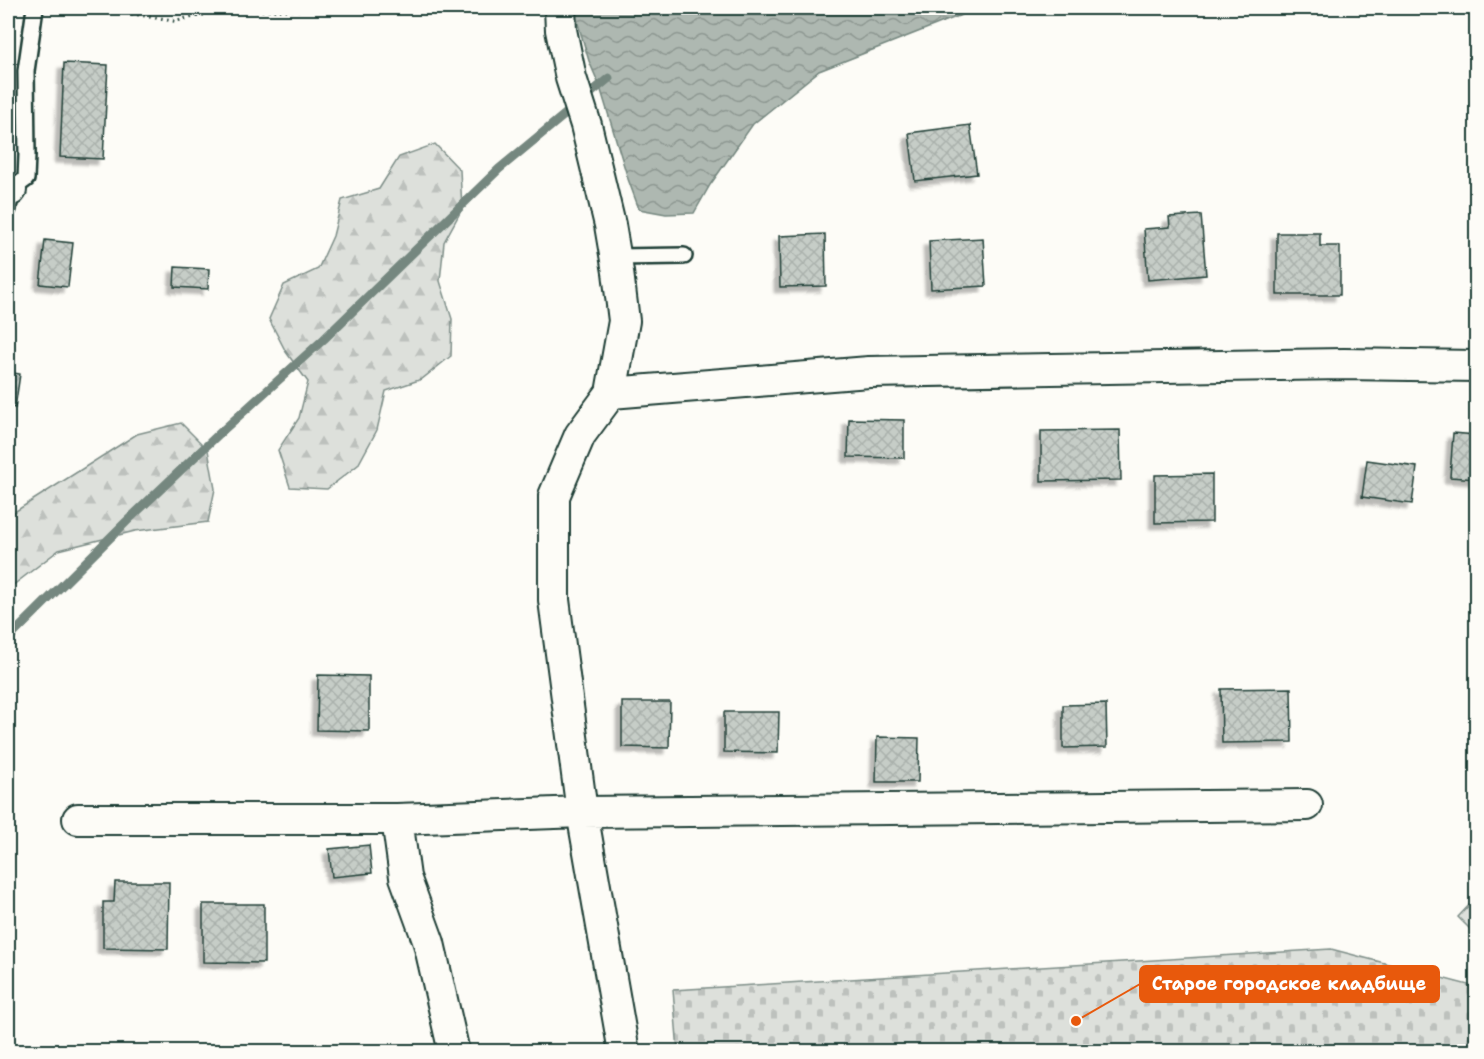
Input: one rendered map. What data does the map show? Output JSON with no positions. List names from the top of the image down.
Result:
{
  "places": ["Старое городское кладбище"]
}
